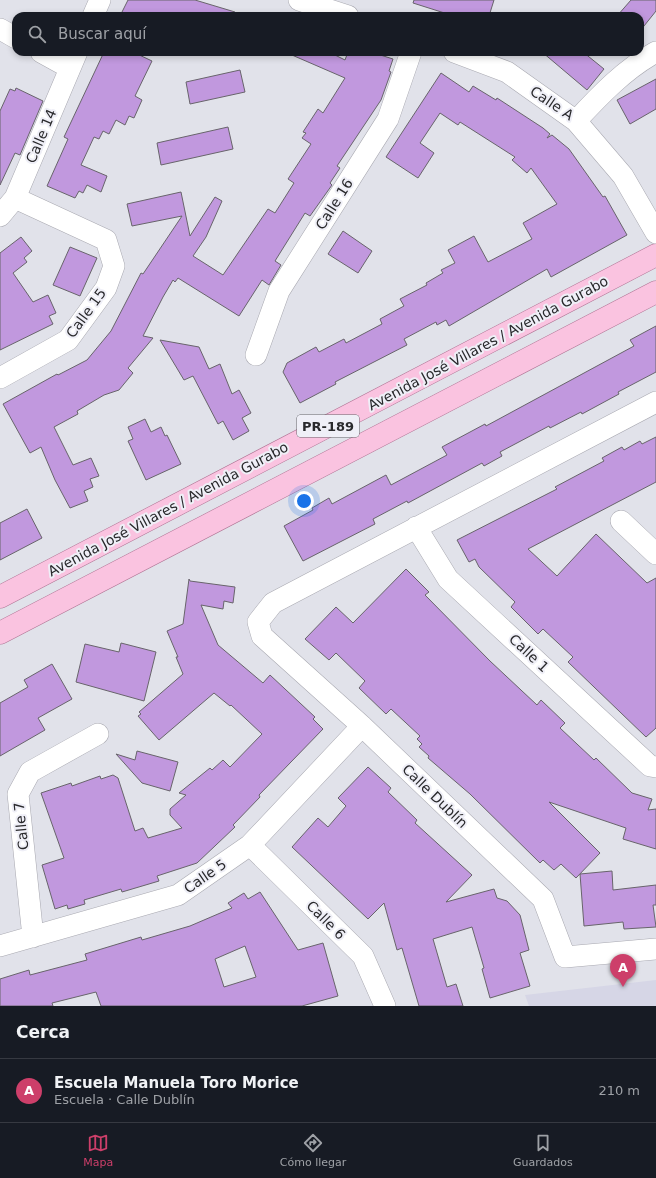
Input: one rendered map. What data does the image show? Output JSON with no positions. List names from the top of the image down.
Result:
{
  "streets": {
    "main road": ["Avenida José Villares / Avenida Gurabo", "PR-189"],
    "street": [
      "Calle A",
      "Calle 14",
      "Calle 16",
      "Calle 15",
      "Calle 1",
      "Calle Dublín",
      "Calle 7",
      "Calle 5",
      "Calle 6"
    ]
  },
  "crossings": [
    ["Calle 14", "Calle 15"],
    ["Calle 1", "Calle Dublín"],
    ["Calle Dublín", "Calle 5"],
    ["Calle 7", "Calle 5"],
    ["Calle 5", "Calle 6"]
  ],
  "page": {
    "search": "Buscar aquí",
    "pins": "A",
    "heading": "Cerca",
    "list": [
      {
        "mark": "A",
        "name": "Escuela Manuela Toro Morice",
        "note": "Escuela · Calle Dublín",
        "value": "210 m"
      }
    ],
    "nav": ["Mapa", "Cómo llegar", "Guardados"]
  }
}
